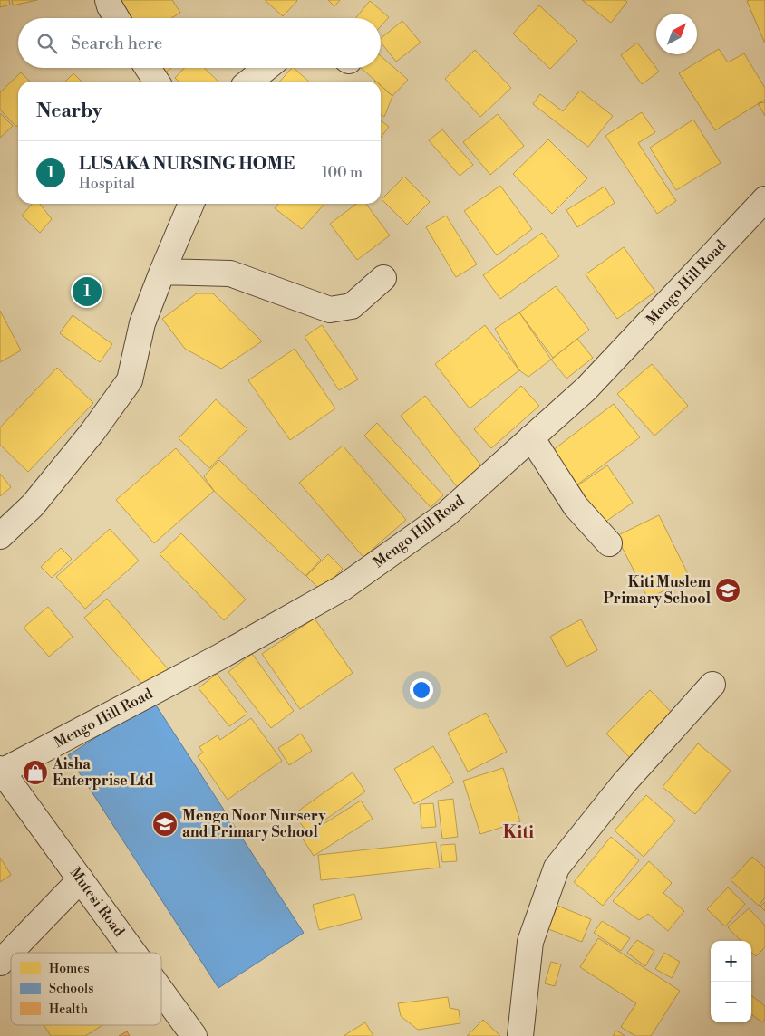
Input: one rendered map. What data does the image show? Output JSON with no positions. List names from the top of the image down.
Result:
{
  "streets": {
    "street": ["Mengo Hill Road", "Mutesi Road"]
  },
  "crossings": [
    ["Mengo Hill Road", "Mutesi Road"]
  ],
  "districts": ["Kiti"],
  "places": {
    "school or university": ["Kiti Muslem Primary School", "Mengo Noor Nursery and Primary School"],
    "shop": ["Aisha Enterprise Ltd"]
  },
  "legend": ["Homes", "Schools", "Health"],
  "north": "top right",
  "page": {
    "search": "Search here",
    "heading": "Nearby",
    "list": [
      {
        "mark": "1",
        "name": "LUSAKA NURSING HOME",
        "note": "Hospital",
        "value": "100 m"
      }
    ],
    "pins": "1",
    "map_buttons": ["+", "−"]
  }
}
